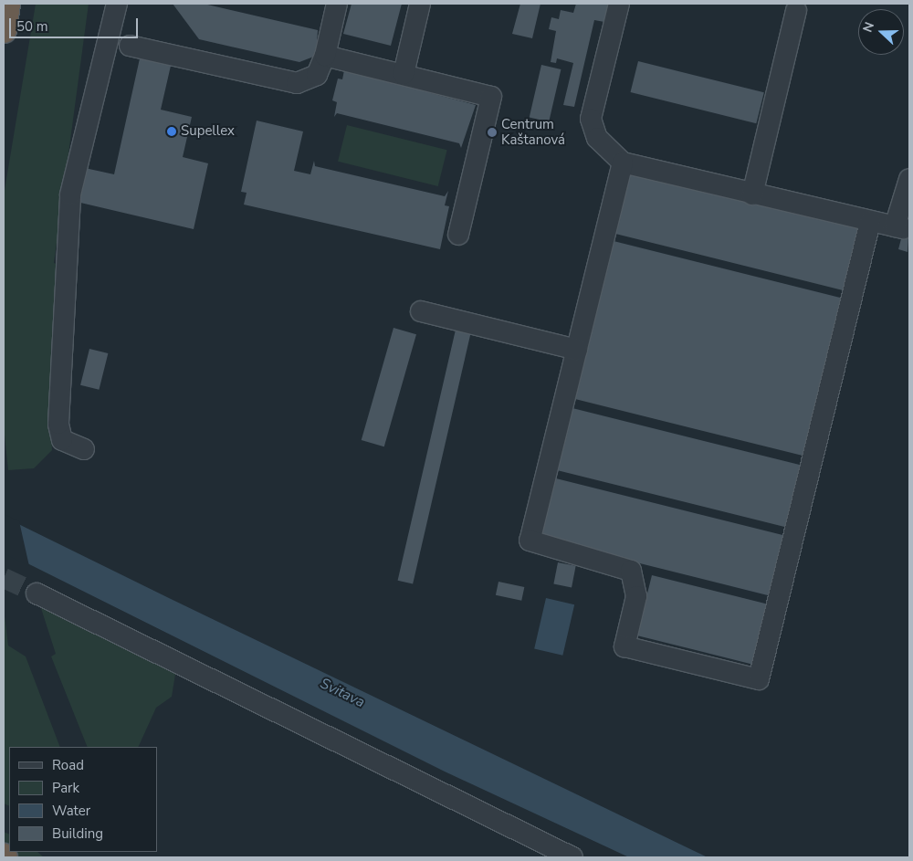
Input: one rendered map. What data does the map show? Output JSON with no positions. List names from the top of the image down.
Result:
{
  "water": ["Svitava"],
  "places": ["Supellex", "Centrum Kaštanová"],
  "legend": [
    "Road",
    "Park",
    "Water",
    "Building"
  ],
  "scale_bar": "50 m",
  "north": "left"
}
